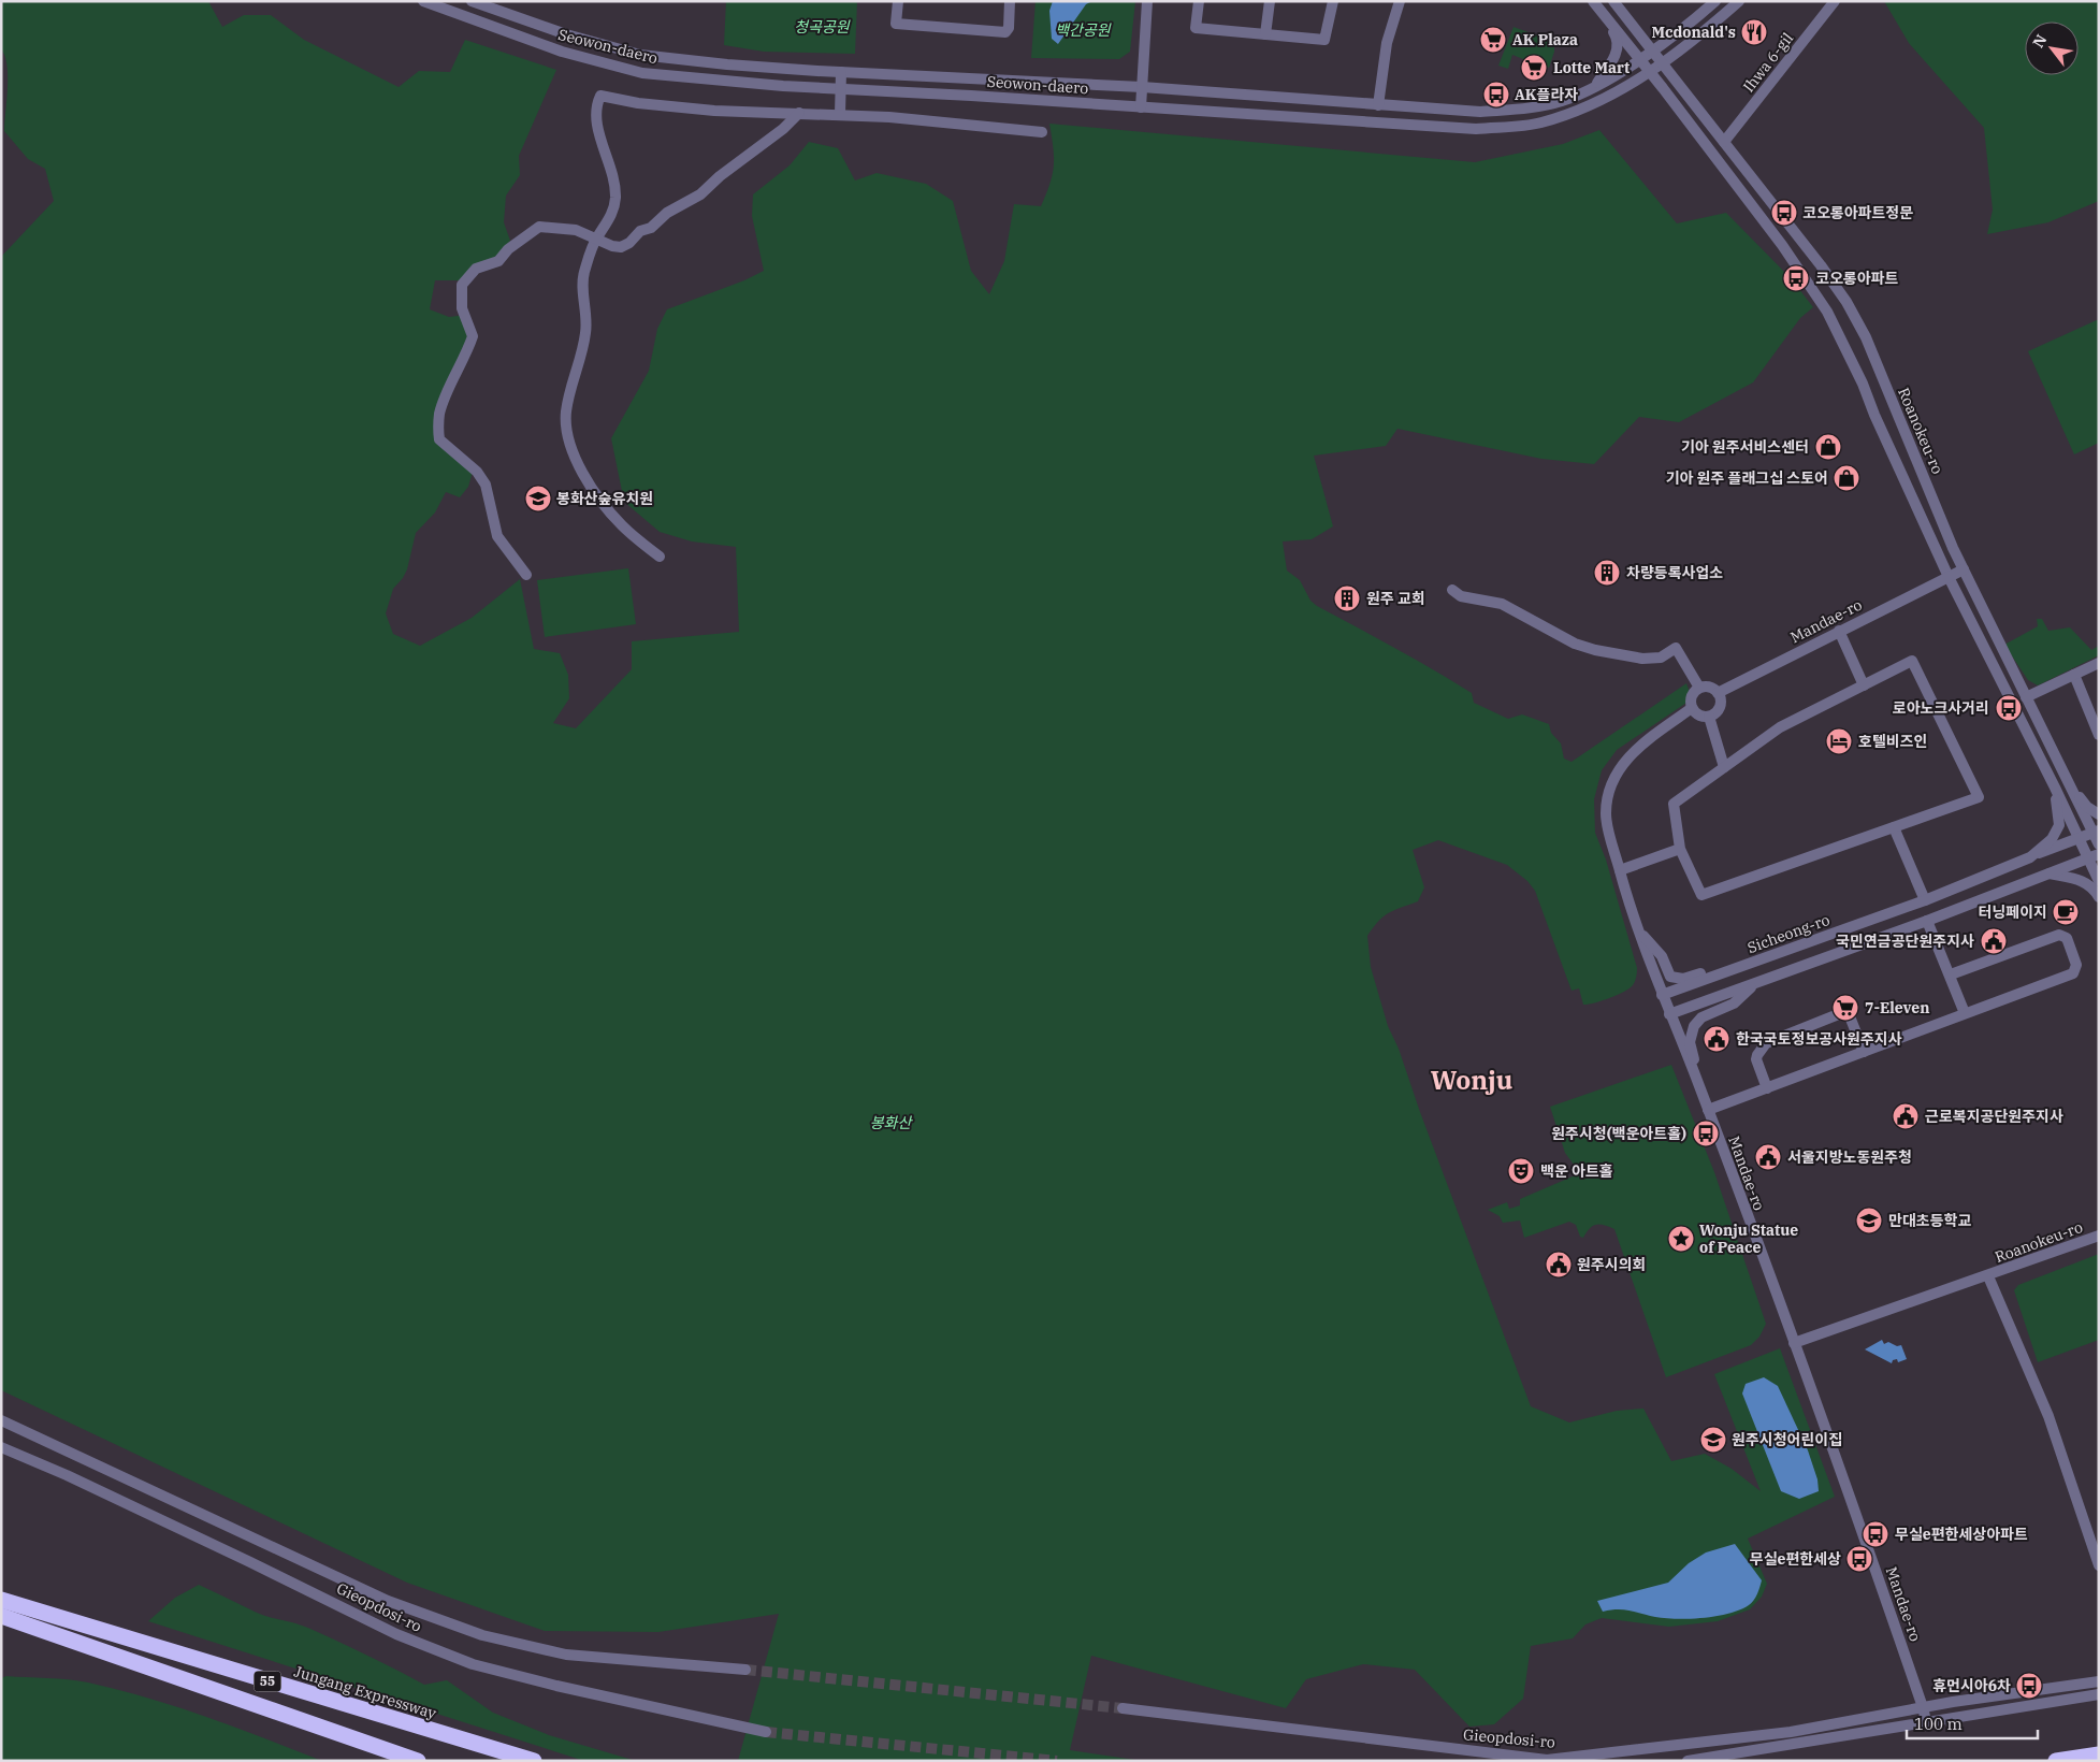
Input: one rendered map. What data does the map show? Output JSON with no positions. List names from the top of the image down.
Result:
{
  "streets": {
    "highway": ["55", "Jungang Expressway"],
    "street": [
      "Seowon-daero",
      "Ihwa 6-gil",
      "Roanokeu-ro",
      "Mandae-ro",
      "Sicheong-ro",
      "Gieopdosi-ro"
    ]
  },
  "crossings": [
    ["Seowon-daero", "Roanokeu-ro"],
    ["Ihwa 6-gil", "Roanokeu-ro"],
    ["Roanokeu-ro", "Mandae-ro"],
    ["Mandae-ro", "Sicheong-ro"],
    ["Mandae-ro", "Gieopdosi-ro"]
  ],
  "districts": ["Wonju"],
  "parks": ["청곡공원", "백간공원", "봉화산"],
  "places": {
    "restaurant": ["Mcdonald's"],
    "supermarket": ["AK Plaza", "Lotte Mart", "7-Eleven"],
    "bus stop": [
      "AK플라자",
      "코오롱아파트정문",
      "코오롱아파트",
      "로아노크사거리",
      "원주시청(백운아트홀)",
      "무실e편한세상아파트",
      "무실e편한세상",
      "휴먼시아6차"
    ],
    "shop": ["기아 원주서비스센터", "기아 원주 플래그십 스토어"],
    "school or university": ["봉화산숲유치원", "만대초등학교", "원주시청어린이집"],
    "building": ["차량등록사업소", "원주 교회"],
    "hotel": ["호텔비즈인"],
    "cafe": ["터닝페이지"],
    "public building": [
      "국민연금공단원주지사",
      "한국국토정보공사원주지사",
      "근로복지공단원주지사",
      "서울지방노동원주청",
      "원주시의회"
    ],
    "theatre": ["백운 아트홀"],
    "place": ["Wonju Statue of Peace"]
  },
  "scale_bar": "100 m",
  "north": "top left"
}
